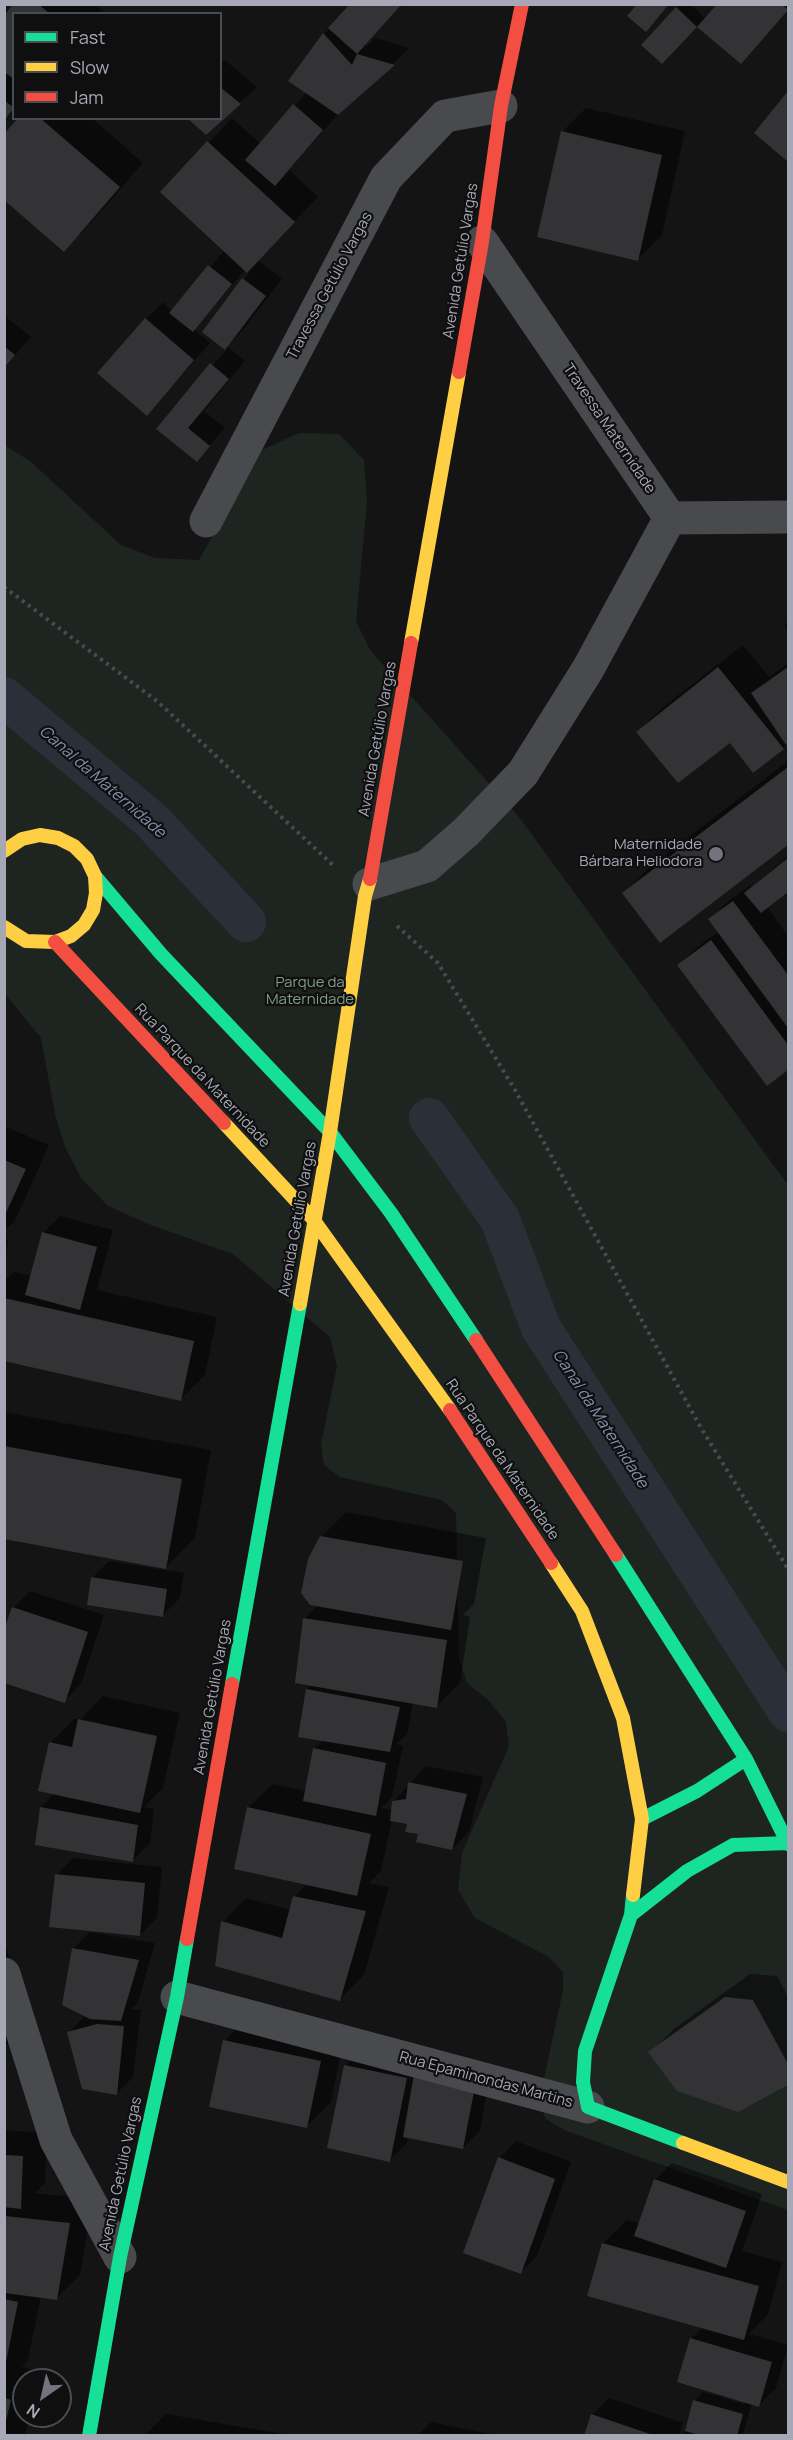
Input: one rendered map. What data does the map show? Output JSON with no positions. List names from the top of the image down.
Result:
{
  "streets": {
    "street": [
      "Avenida Getúlio Vargas",
      "Travessa Getúlio Vargas",
      "Travessa Maternidade",
      "Rua Parque da Maternidade",
      "Rua Epaminondas Martins"
    ]
  },
  "crossings": [
    ["Avenida Getúlio Vargas", "Travessa Getúlio Vargas"],
    ["Avenida Getúlio Vargas", "Travessa Maternidade"],
    ["Avenida Getúlio Vargas", "Rua Parque da Maternidade"],
    ["Avenida Getúlio Vargas", "Rua Epaminondas Martins"],
    ["Rua Parque da Maternidade", "Rua Epaminondas Martins"]
  ],
  "water": ["Canal da Maternidade"],
  "parks": ["Parque da Maternidade"],
  "places": ["Maternidade Bárbara Heliodora"],
  "legend": ["Fast", "Slow", "Jam"],
  "north": "bottom left"
}
